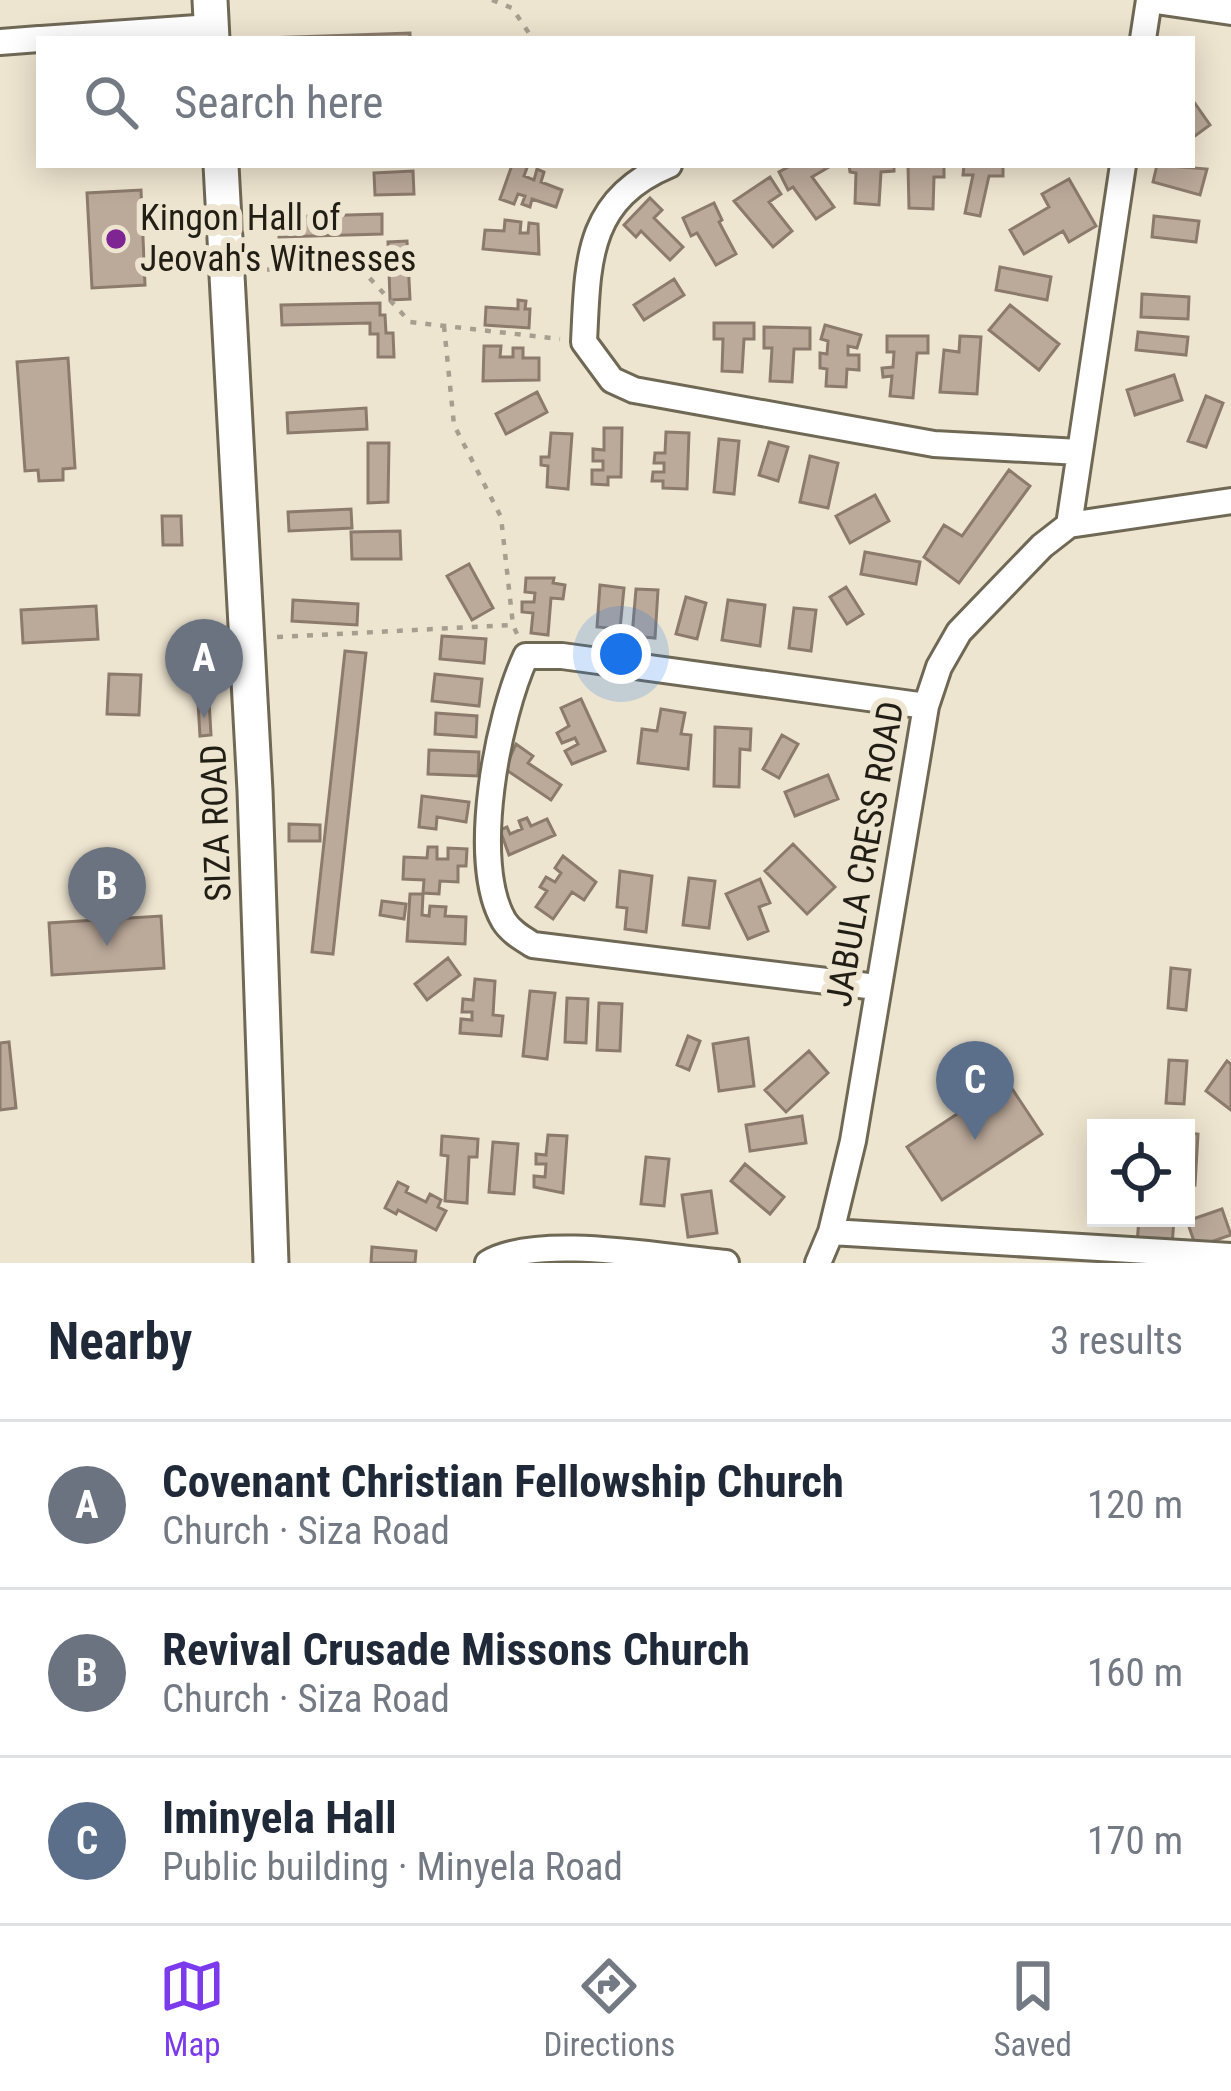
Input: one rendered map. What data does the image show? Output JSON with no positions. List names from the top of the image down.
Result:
{
  "streets": {
    "street": ["SIZA ROAD", "JABULA CRESS ROAD"]
  },
  "places": ["Kingon Hall of Jeovah's Witnesses"],
  "page": {
    "search": "Search here",
    "pins": ["A", "B", "C"],
    "heading": ["Nearby", "3 results"],
    "list": [
      {
        "mark": "A",
        "name": "Covenant Christian Fellowship Church",
        "note": "Church · Siza Road",
        "value": "120 m"
      },
      {
        "mark": "B",
        "name": "Revival Crusade Missons Church",
        "note": "Church · Siza Road",
        "value": "160 m"
      },
      {
        "mark": "C",
        "name": "Iminyela Hall",
        "note": "Public building · Minyela Road",
        "value": "170 m"
      }
    ],
    "nav": ["Map", "Directions", "Saved"]
  }
}
